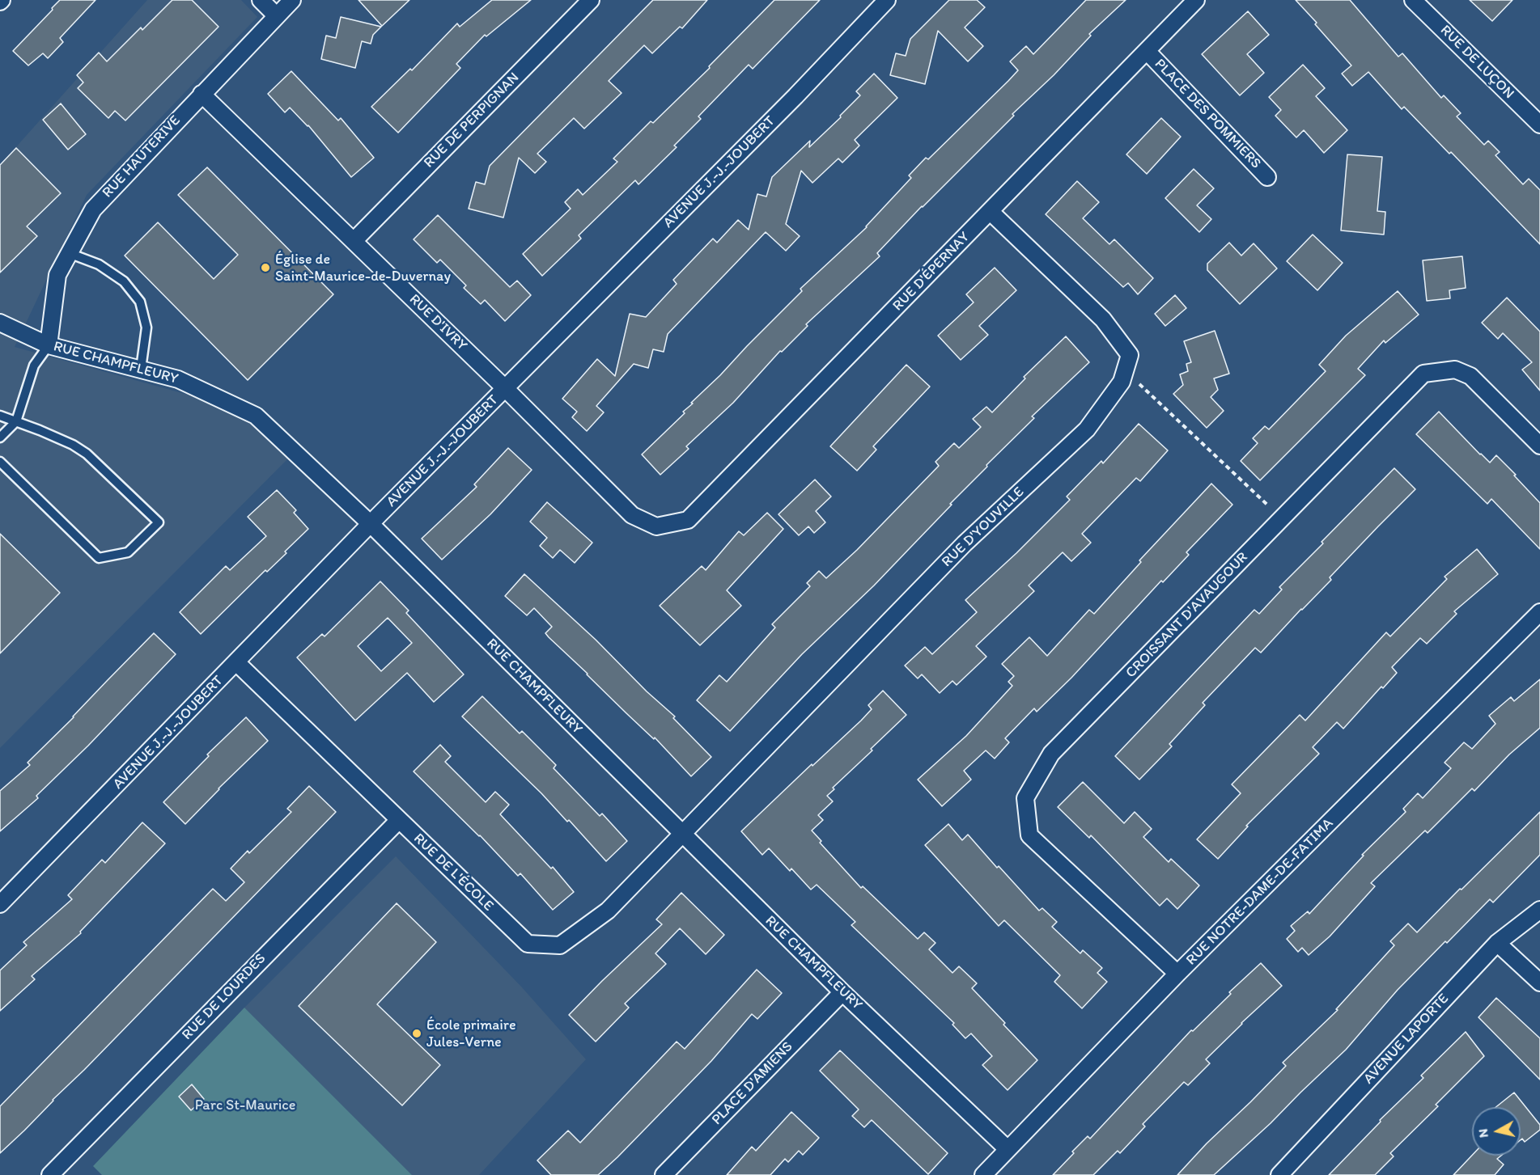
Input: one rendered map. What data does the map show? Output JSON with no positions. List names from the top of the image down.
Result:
{
  "streets": {
    "street": [
      "RUE DE LUÇON",
      "PLACE DES POMMIERS",
      "RUE DE PERPIGNAN",
      "RUE HAUTERIVE",
      "AVENUE J.-J.-JOUBERT",
      "RUE D'ÉPERNAY",
      "RUE D'IVRY",
      "RUE CHAMPFLEURY",
      "RUE D'YOUVILLE",
      "CROISSANT D'AVAUGOUR",
      "RUE DE L'ÉCOLE",
      "RUE NOTRE-DAME-DE-FATIMA",
      "RUE DE LOURDES",
      "AVENUE LAPORTE",
      "PLACE D'AMIENS"
    ]
  },
  "crossings": [
    ["PLACE DES POMMIERS", "RUE D'ÉPERNAY"],
    ["RUE DE PERPIGNAN", "RUE D'IVRY"],
    ["RUE HAUTERIVE", "RUE D'IVRY"],
    ["RUE HAUTERIVE", "RUE CHAMPFLEURY"],
    ["AVENUE J.-J.-JOUBERT", "RUE D'IVRY"],
    ["AVENUE J.-J.-JOUBERT", "RUE CHAMPFLEURY"],
    ["AVENUE J.-J.-JOUBERT", "RUE DE L'ÉCOLE"],
    ["RUE D'ÉPERNAY", "RUE D'IVRY"],
    ["RUE D'ÉPERNAY", "RUE D'YOUVILLE"],
    ["RUE CHAMPFLEURY", "RUE D'YOUVILLE"],
    ["RUE CHAMPFLEURY", "RUE DE L'ÉCOLE"],
    ["RUE CHAMPFLEURY", "RUE NOTRE-DAME-DE-FATIMA"],
    ["RUE CHAMPFLEURY", "PLACE D'AMIENS"],
    ["RUE D'YOUVILLE", "RUE DE L'ÉCOLE"],
    ["CROISSANT D'AVAUGOUR", "RUE NOTRE-DAME-DE-FATIMA"],
    ["RUE DE L'ÉCOLE", "RUE DE LOURDES"]
  ],
  "parks": ["Parc St-Maurice"],
  "places": ["Église de Saint-Maurice-de-Duvernay", "École primaire Jules-Verne"],
  "north": "left"
}
